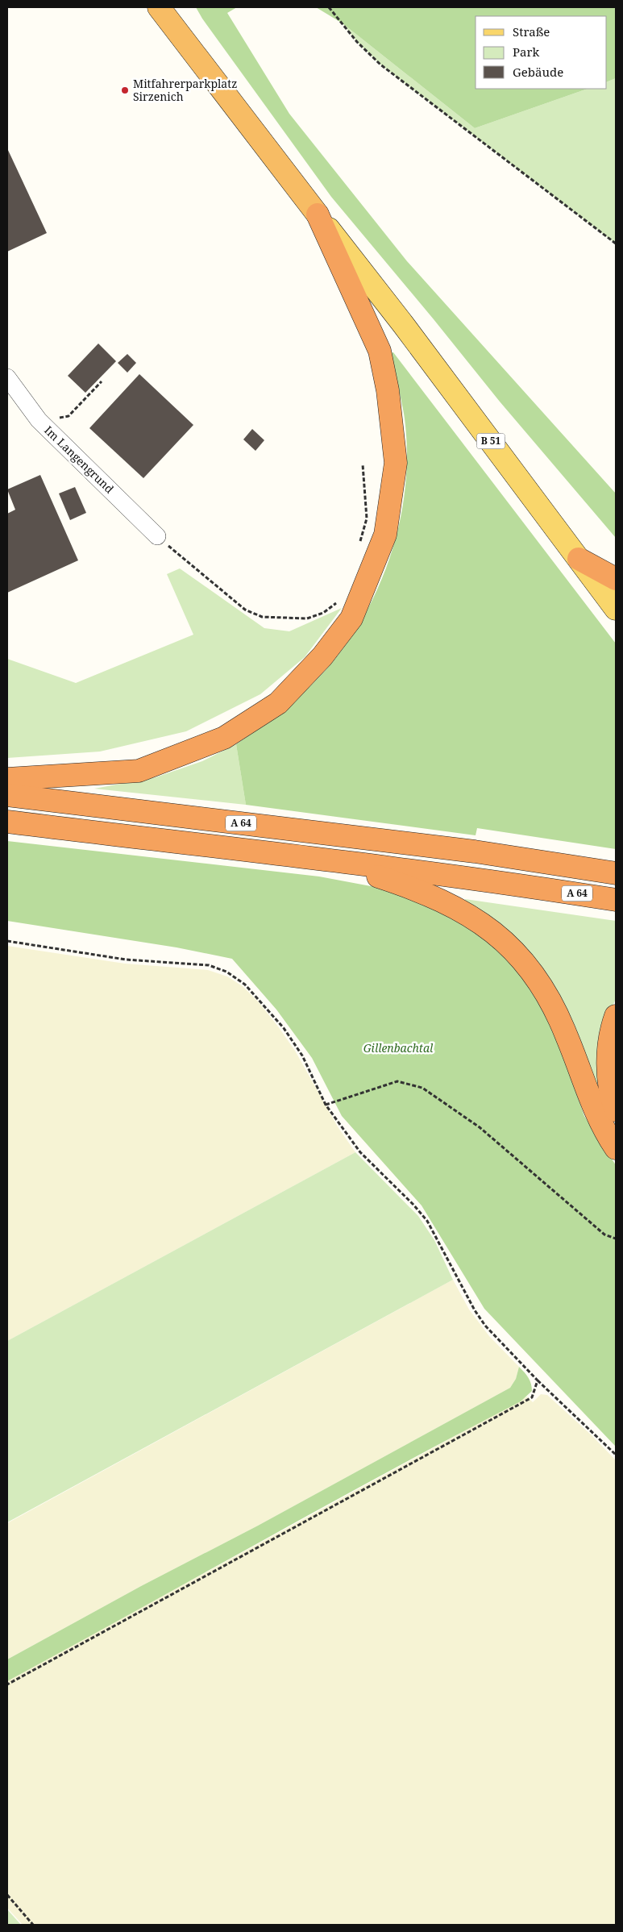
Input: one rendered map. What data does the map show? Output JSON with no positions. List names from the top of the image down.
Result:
{
  "streets": {
    "highway": ["B 51", "A 64"],
    "street": ["Im Langengrund"]
  },
  "parks": ["Gillenbachtal"],
  "places": ["Mitfahrerparkplatz Sirzenich"],
  "legend": ["Straße", "Park", "Gebäude"]
}
